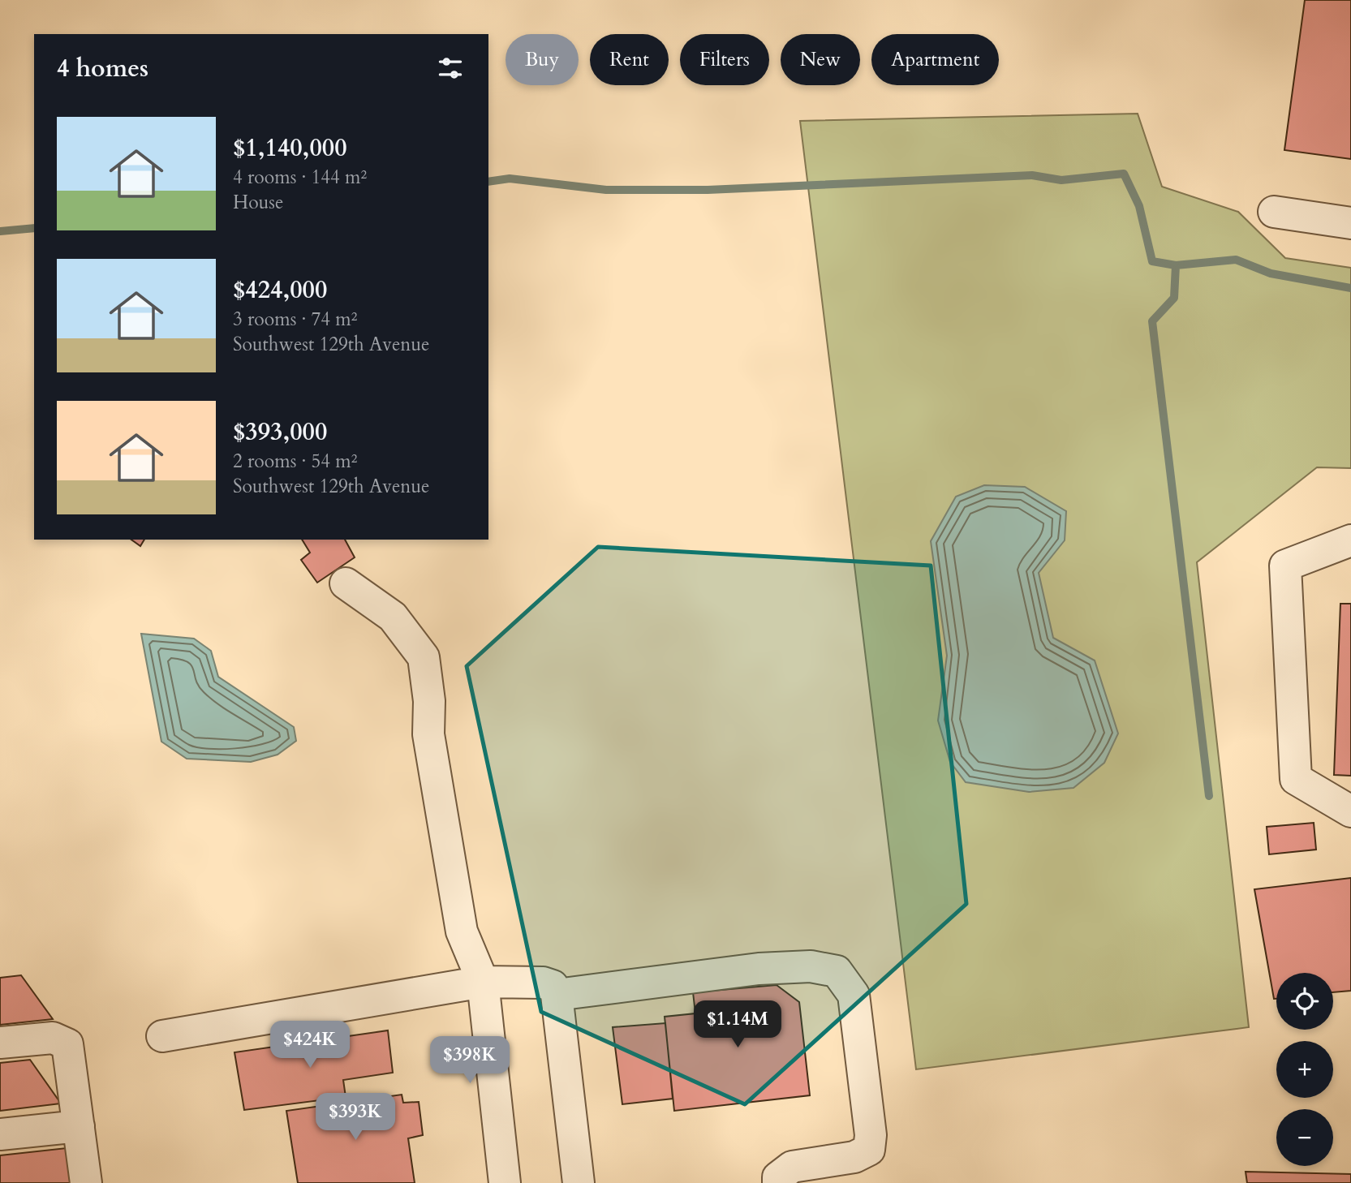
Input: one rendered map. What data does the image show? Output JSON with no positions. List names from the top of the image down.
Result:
{
  "page": {
    "chip": [
      "Buy",
      "Rent",
      "Filters",
      "New",
      "Apartment"
    ],
    "heading": "4 homes",
    "list": [
      {
        "name": "$1,140,000",
        "note": "4 rooms · 144 m² · House"
      },
      {
        "name": "$424,000",
        "note": "3 rooms · 74 m² · Southwest 129th Avenue"
      },
      {
        "name": "$393,000",
        "note": "2 rooms · 54 m² · Southwest 129th Avenue"
      }
    ],
    "map_buttons": ["+", "−"],
    "price": [
      "$1.14M",
      "$424K",
      "$398K",
      "$393K"
    ]
  }
}
